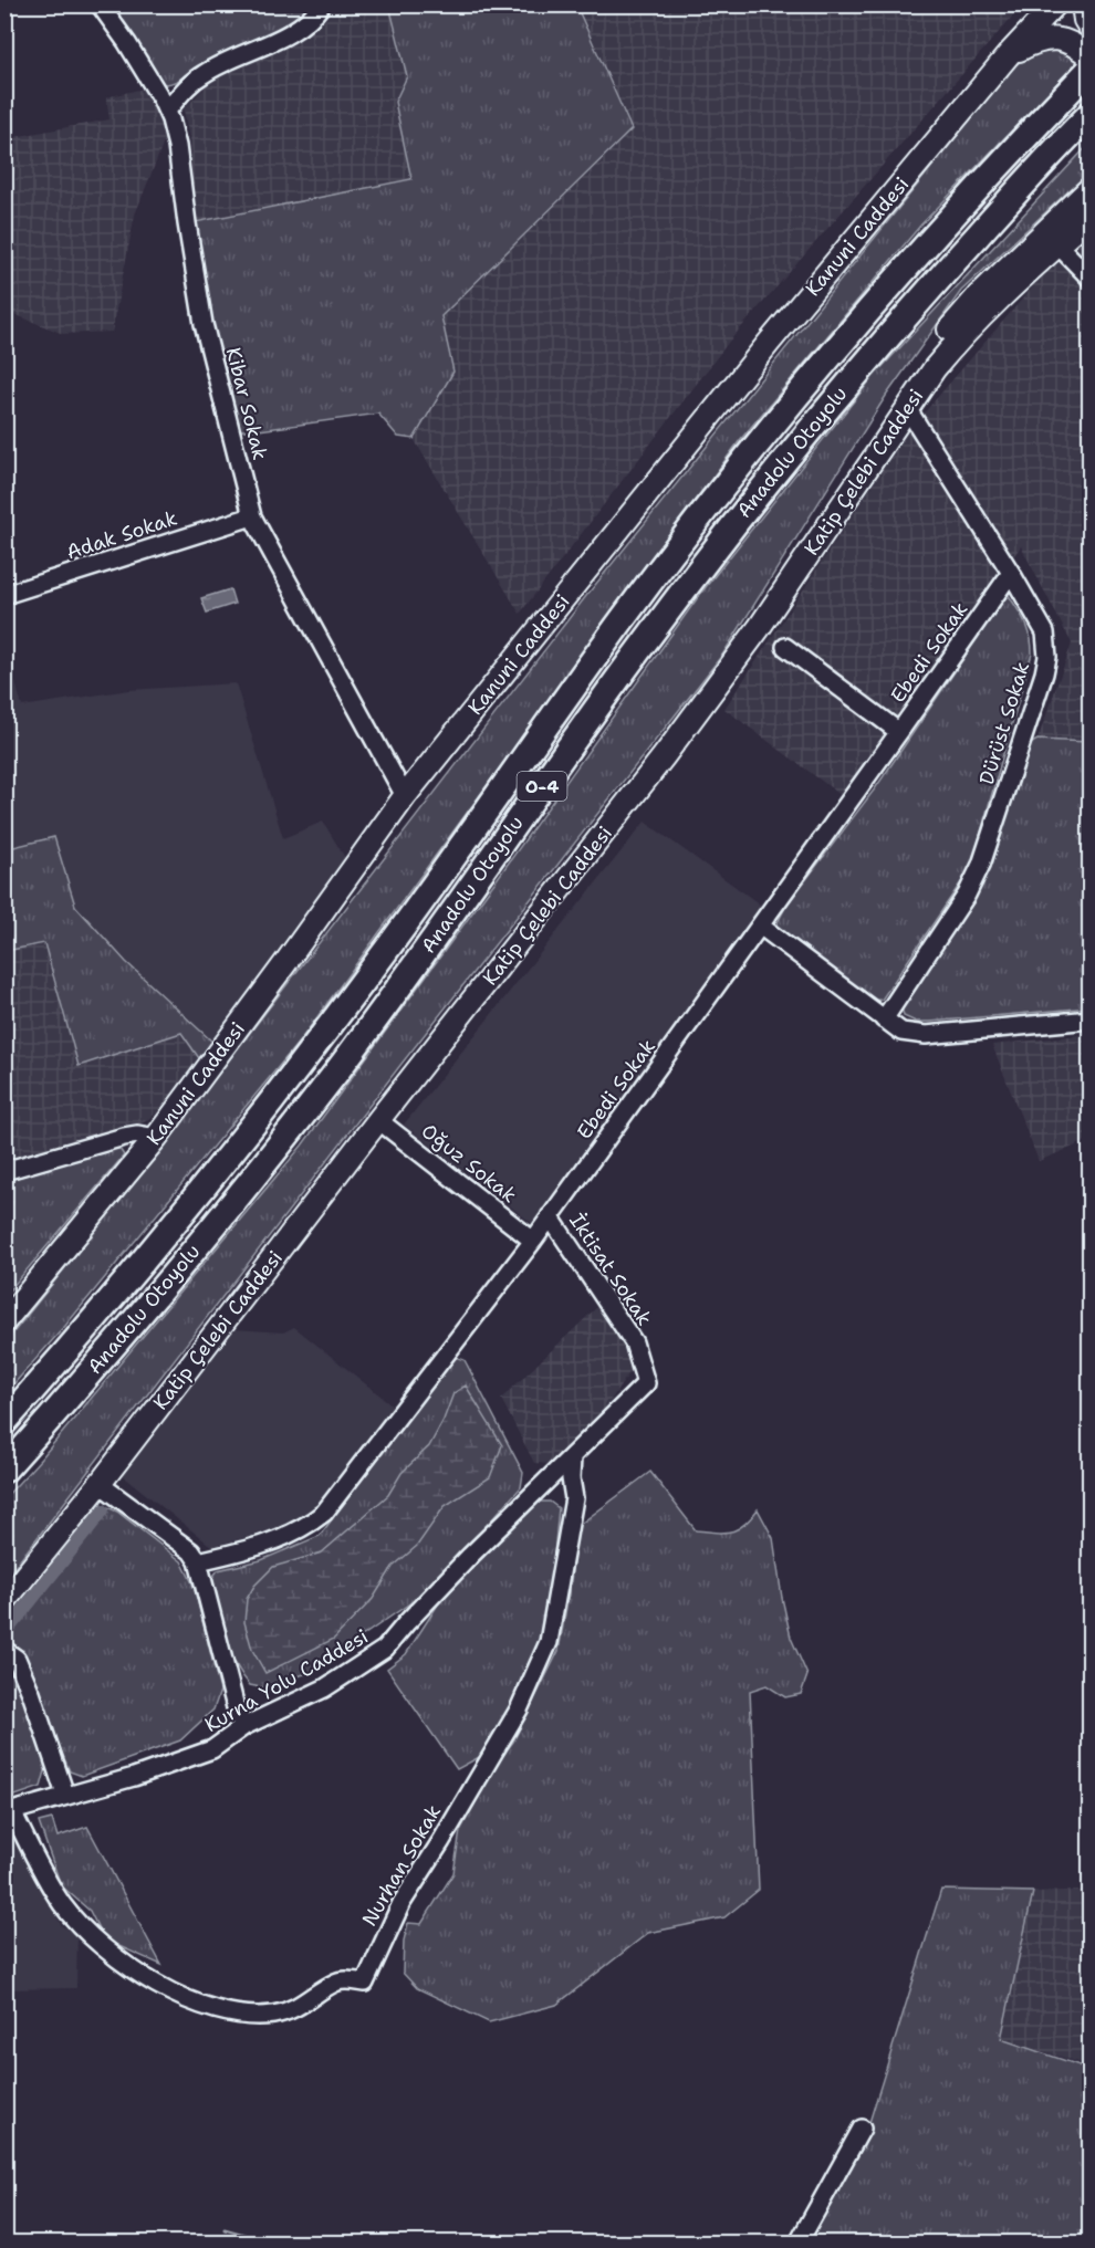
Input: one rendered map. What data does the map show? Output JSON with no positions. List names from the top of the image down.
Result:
{
  "streets": {
    "highway": ["Anadolu Otoyolu", "O-4"],
    "main road": ["Kanuni Caddesi", "Katip Çelebi Caddesi"],
    "street": [
      "Kibar Sokak",
      "Adak Sokak",
      "Ebedi Sokak",
      "Dürüst Sokak",
      "Oğuz Sokak",
      "İktisat Sokak",
      "Kurna Yolu Caddesi",
      "Nurhan Sokak"
    ]
  },
  "crossings": [
    ["Kanuni Caddesi", "Kibar Sokak"],
    ["Kibar Sokak", "Adak Sokak"],
    ["Katip Çelebi Caddesi", "Dürüst Sokak"],
    ["Katip Çelebi Caddesi", "Oğuz Sokak"],
    ["Ebedi Sokak", "Dürüst Sokak"],
    ["Ebedi Sokak", "Oğuz Sokak"],
    ["Ebedi Sokak", "İktisat Sokak"],
    ["İktisat Sokak", "Kurna Yolu Caddesi"],
    ["Kurna Yolu Caddesi", "Nurhan Sokak"]
  ]
}
